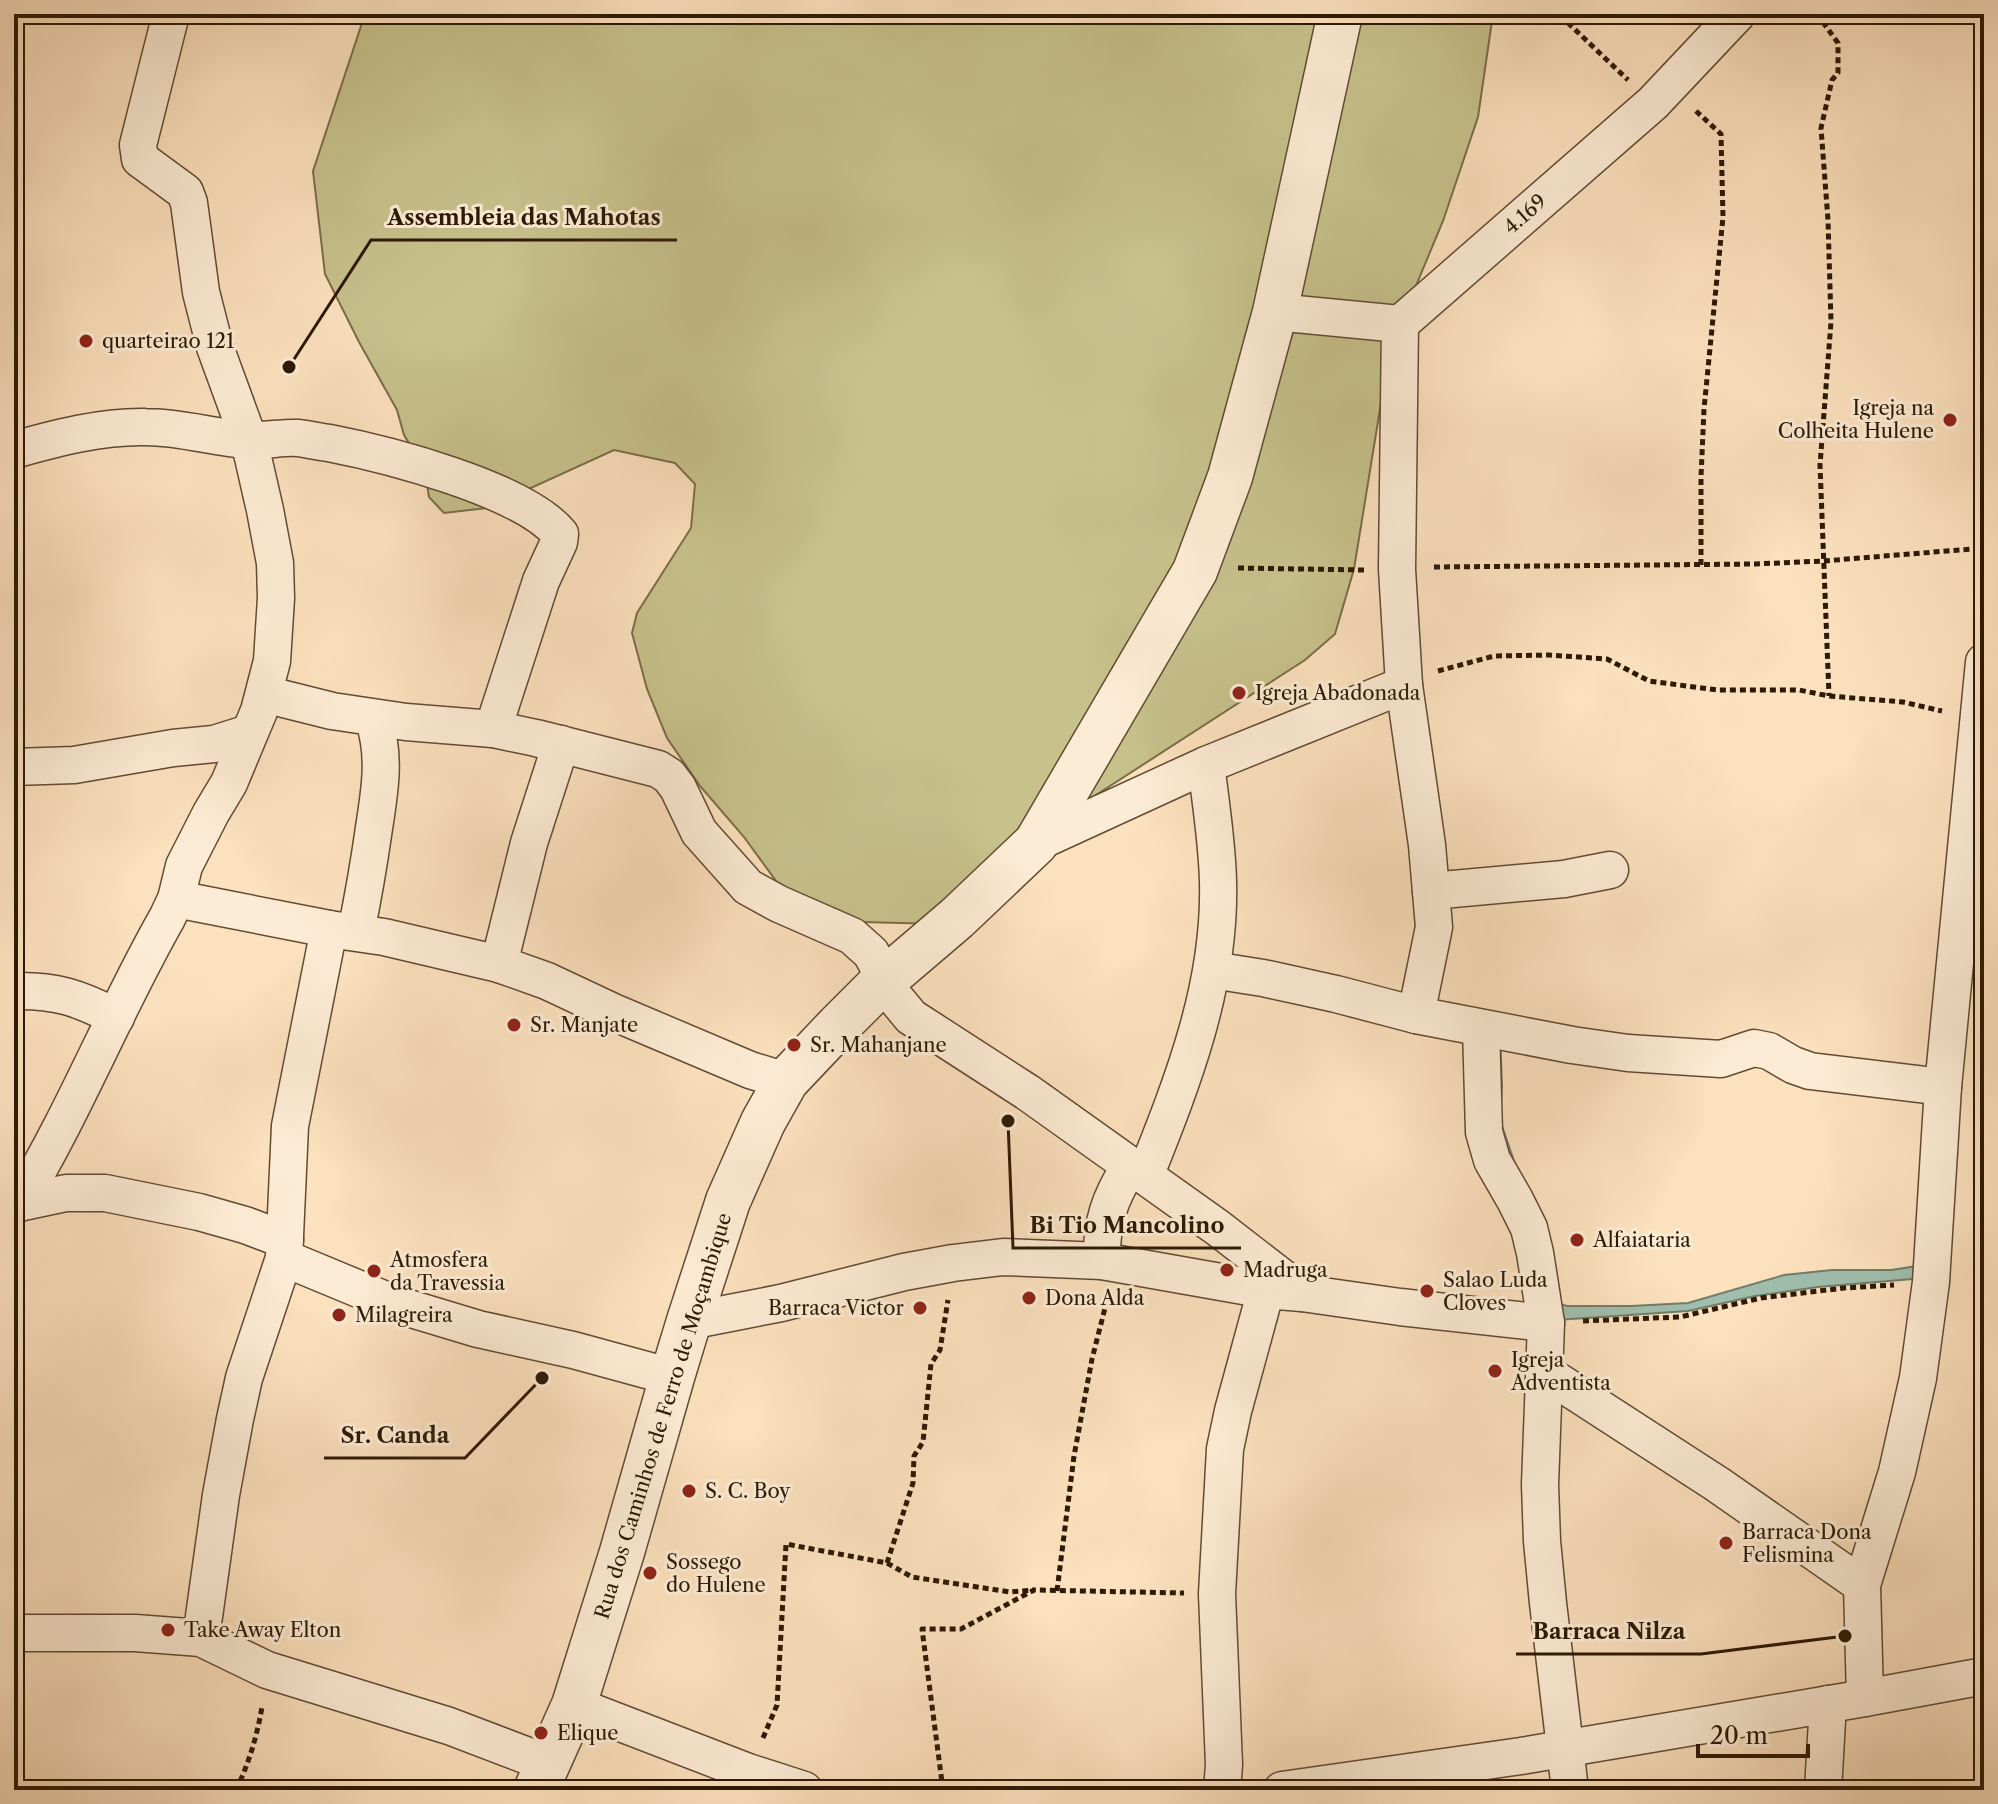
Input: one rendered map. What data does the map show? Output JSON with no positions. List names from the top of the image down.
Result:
{
  "streets": {
    "street": ["4.169", "Rua dos Caminhos de Ferro de Moçambique"]
  },
  "places": [
    "quarteirao 121",
    "Assembleia das Mahotas",
    "Igreja na Colheita Hulene",
    "Igreja Abadonada",
    "Sr. Manjate",
    "Sr. Mahanjane",
    "Bi Tio Mancolino",
    "Alfaiataria",
    "Madruga",
    "Atmosfera da Travessia",
    "Salao Luda Cloves",
    "Dona Alda",
    "Barraca Victor",
    "Milagreira",
    "Igreja Adventista",
    "Sr. Canda",
    "S. C. Boy",
    "Barraca Dona Felismina",
    "Sossego do Hulene",
    "Take Away Elton",
    "Barraca Nilza",
    "Elique"
  ],
  "scale_bar": "20 m"
}
